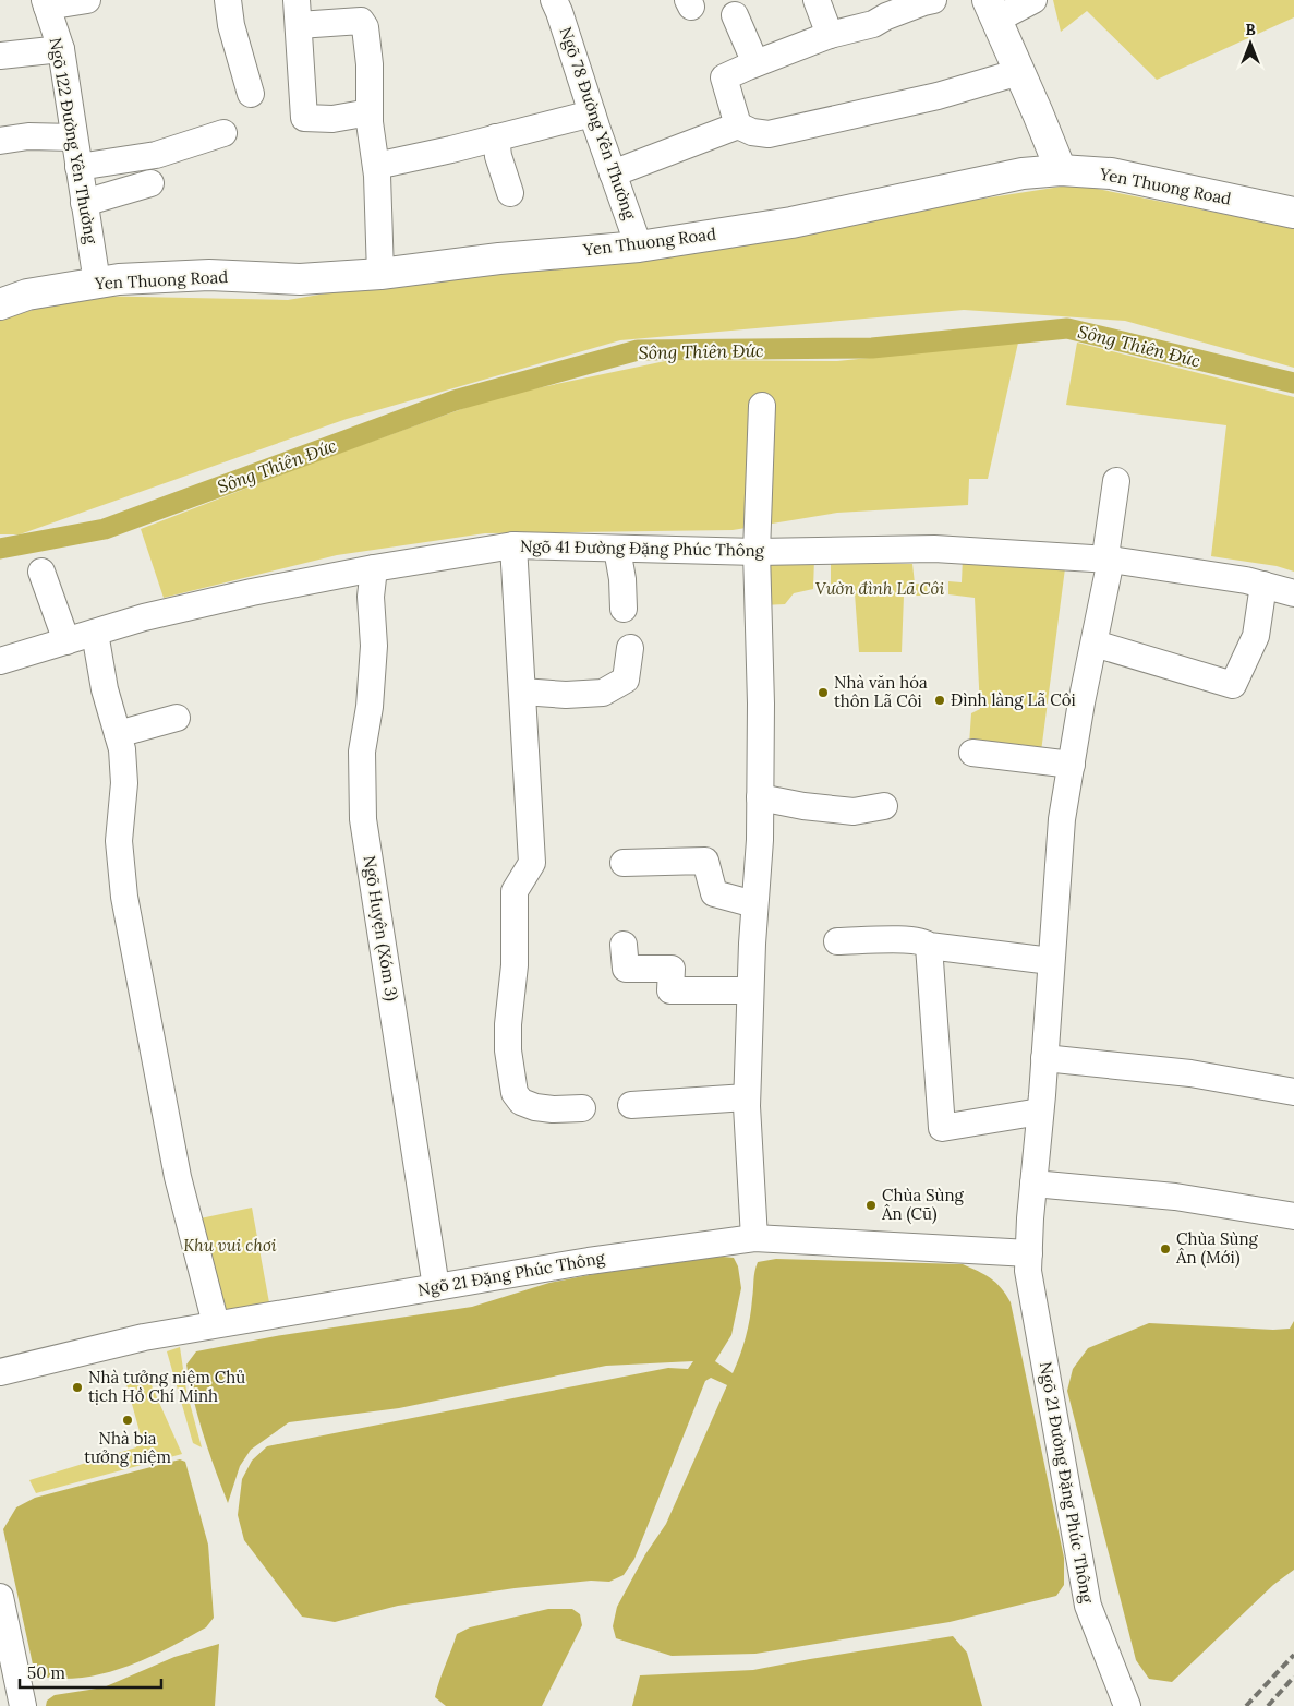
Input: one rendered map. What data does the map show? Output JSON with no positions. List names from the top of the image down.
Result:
{
  "streets": {
    "main road": ["Yen Thuong Road"],
    "street": [
      "Ngõ 78 Đường Yên Thường",
      "Ngõ 122 Đường Yên Thường",
      "Ngõ 41 Đường Đặng Phúc Thông",
      "Ngõ Huyện (Xóm 3)",
      "Ngõ 21 Đặng Phúc Thông",
      "Ngõ 21 Đường Đặng Phúc Thông"
    ]
  },
  "crossings": [
    ["Ngõ 78 Đường Yên Thường", "Yen Thuong Road"],
    ["Ngõ 122 Đường Yên Thường", "Yen Thuong Road"],
    ["Ngõ 41 Đường Đặng Phúc Thông", "Ngõ Huyện (Xóm 3)"],
    ["Ngõ 41 Đường Đặng Phúc Thông", "Ngõ 21 Đường Đặng Phúc Thông"],
    ["Ngõ Huyện (Xóm 3)", "Ngõ 21 Đặng Phúc Thông"],
    ["Ngõ 21 Đặng Phúc Thông", "Ngõ 21 Đường Đặng Phúc Thông"]
  ],
  "water": ["Sông Thiên Đức"],
  "parks": ["Vườn đình Lã Côi", "Khu vui chơi"],
  "places": [
    "Nhà văn hóa thôn Lã Côi",
    "Đình làng Lã Côi",
    "Chùa Sùng Ân (Cũ)",
    "Chùa Sùng Ân (Mới)",
    "Nhà tưởng niệm Chủ tịch Hồ Chí Minh",
    "Nhà bia tưởng niệm"
  ],
  "scale_bar": "50 m",
  "north": "top"
}
